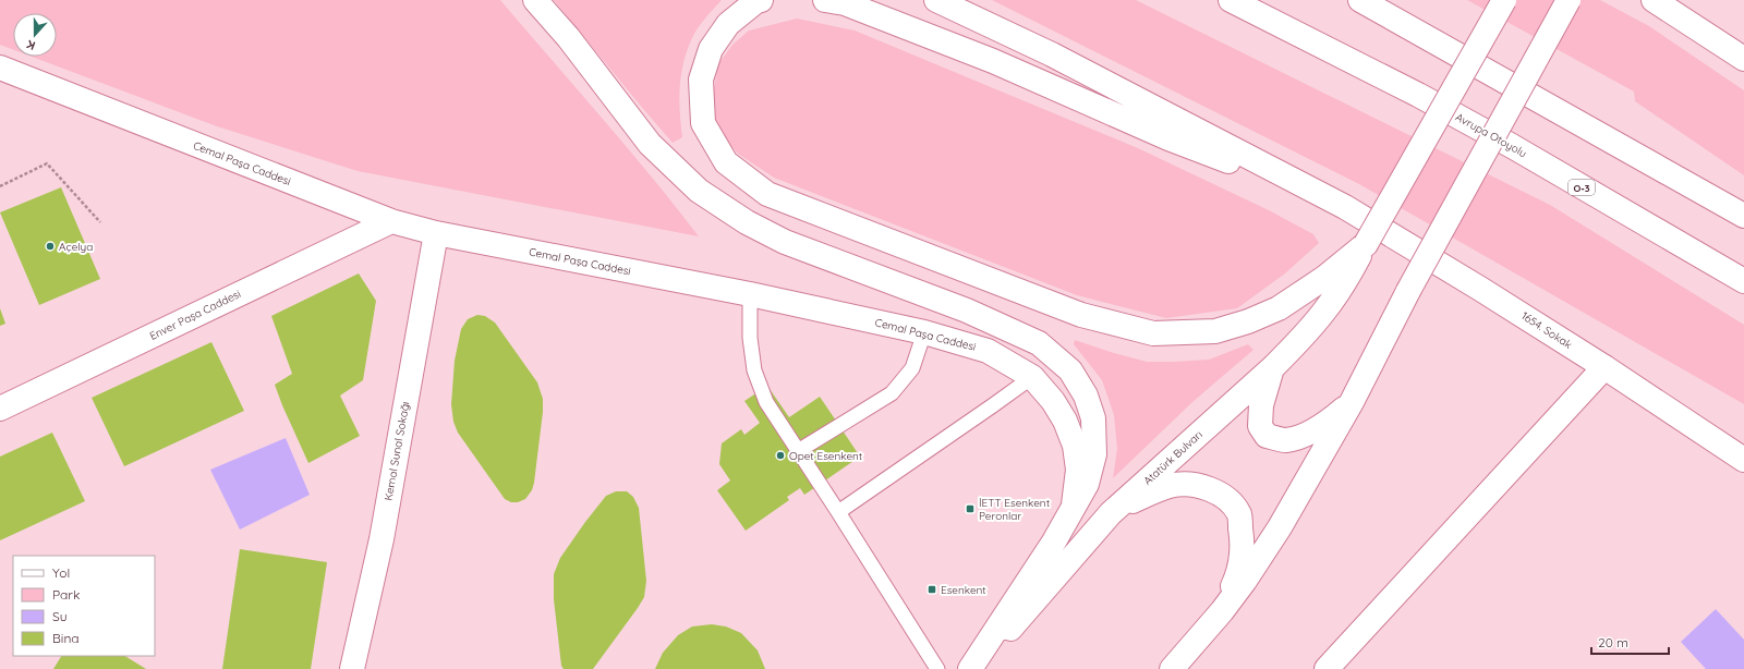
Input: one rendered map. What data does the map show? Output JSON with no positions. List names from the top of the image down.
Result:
{
  "streets": {
    "main road": [
      "Avrupa Otoyolu",
      "Cemal Paşa Caddesi",
      "O-3",
      "Enver Paşa Caddesi",
      "1654. Sokak",
      "Kemal Sunal Sokağı",
      "Atatürk Bulvarı"
    ]
  },
  "crossings": [
    ["Cemal Paşa Caddesi", "Enver Paşa Caddesi"],
    ["Cemal Paşa Caddesi", "Kemal Sunal Sokağı"]
  ],
  "places": {
    "other": ["Açelya", "Opet Esenkent"],
    "transit": ["İETT Esenkent Peronlar", "Esenkent"]
  },
  "legend": [
    "Yol",
    "Park",
    "Su",
    "Bina"
  ],
  "scale_bar": "20 m",
  "north": "bottom"
}
